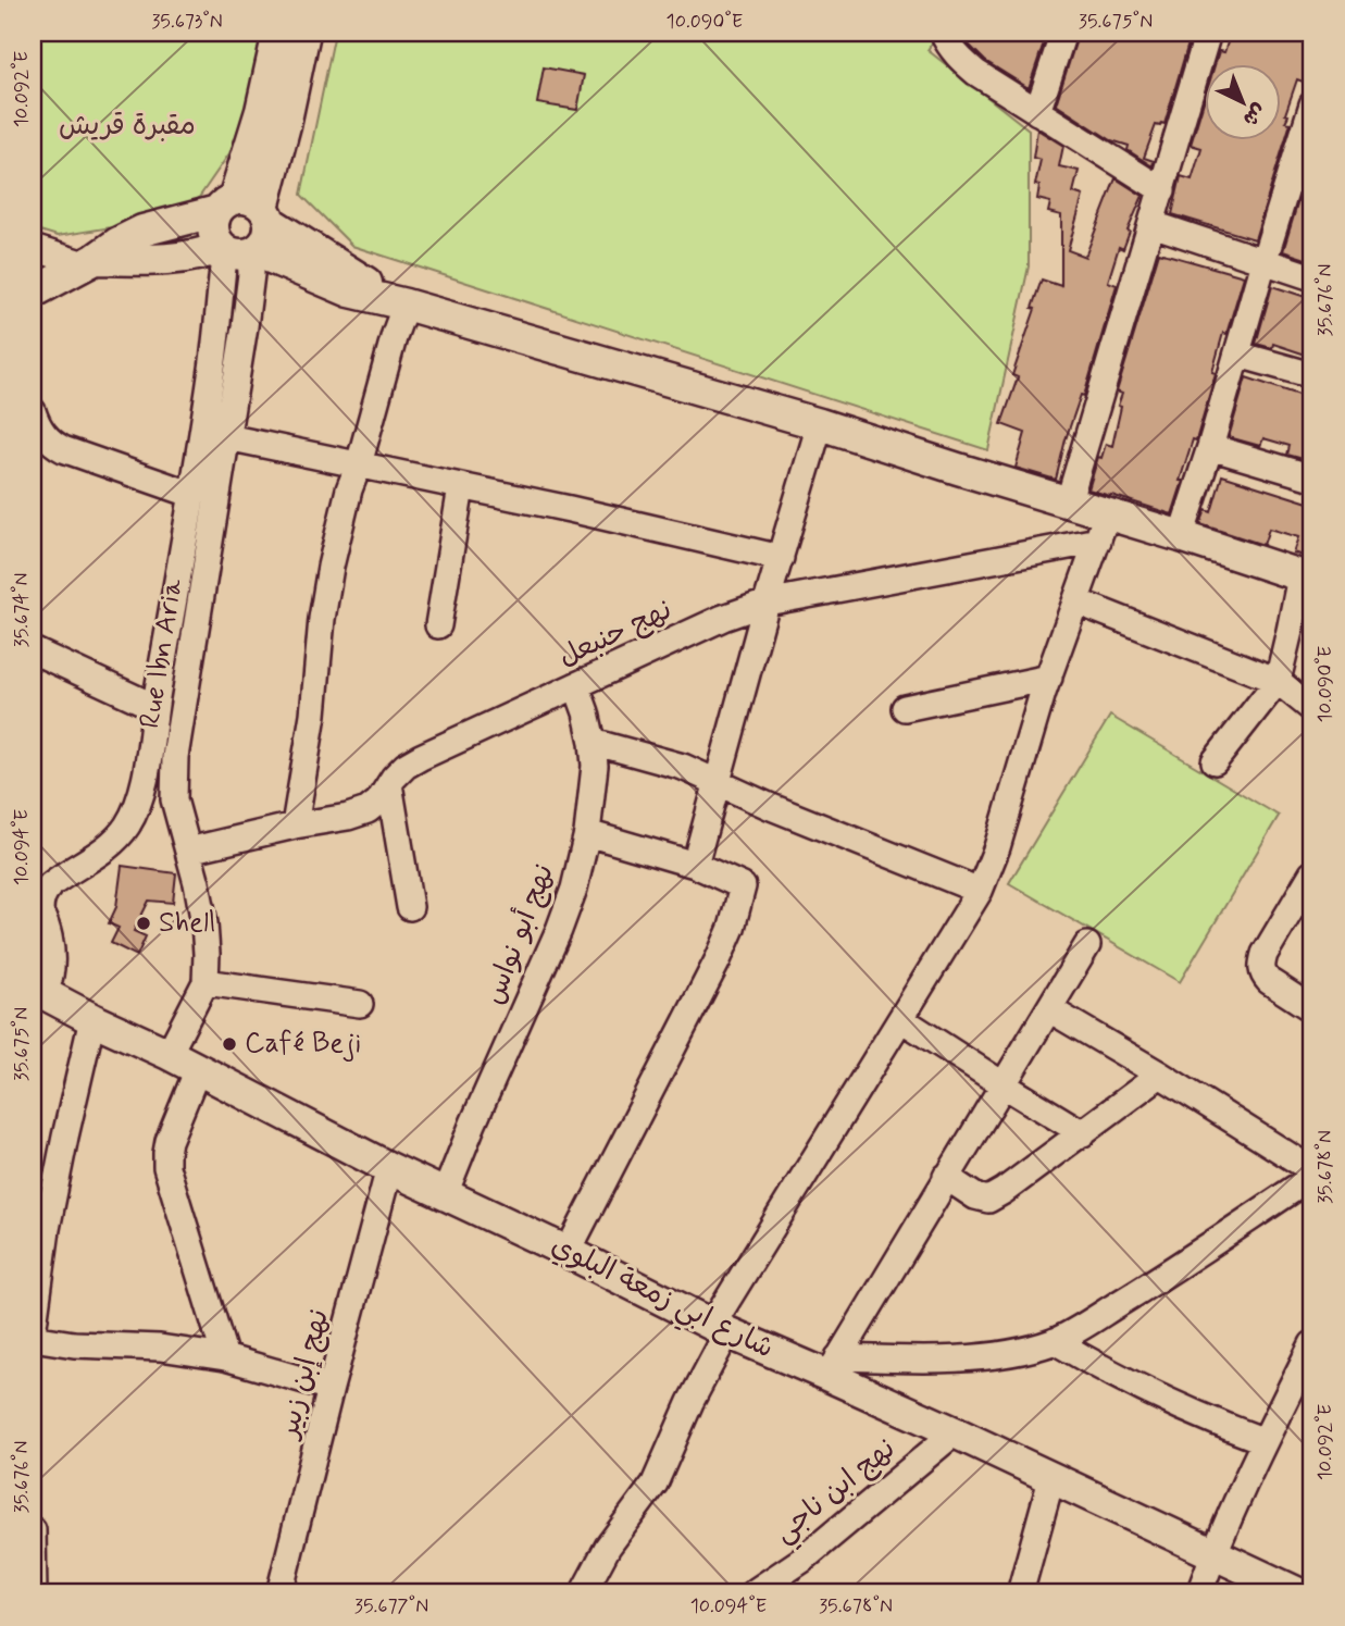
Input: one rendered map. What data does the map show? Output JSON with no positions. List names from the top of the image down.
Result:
{
  "streets": {
    "main road": ["شارع ابي زمعة البلوي"],
    "street": [
      "نهج حنبعل",
      "Rue Ibn Aria",
      "نهج أبو نواس",
      "نهج إبن زبير",
      "نهج ابن ناجي"
    ]
  },
  "crossings": [
    ["نهج حنبعل", "Rue Ibn Aria"],
    ["نهج حنبعل", "نهج أبو نواس"],
    ["Rue Ibn Aria", "شارع ابي زمعة البلوي"],
    ["نهج أبو نواس", "شارع ابي زمعة البلوي"],
    ["شارع ابي زمعة البلوي", "نهج إبن زبير"],
    ["شارع ابي زمعة البلوي", "نهج ابن ناجي"]
  ],
  "parks": ["مقبرة قريش"],
  "places": ["Shell", "Café Beji"],
  "north": "bottom right",
  "coordinates": [
    "35.673°N",
    "10.090°E",
    "35.675°N",
    "10.092°E",
    "35.676°N",
    "35.674°N",
    "10.094°E",
    "35.678°N",
    "35.677°N"
  ]
}
